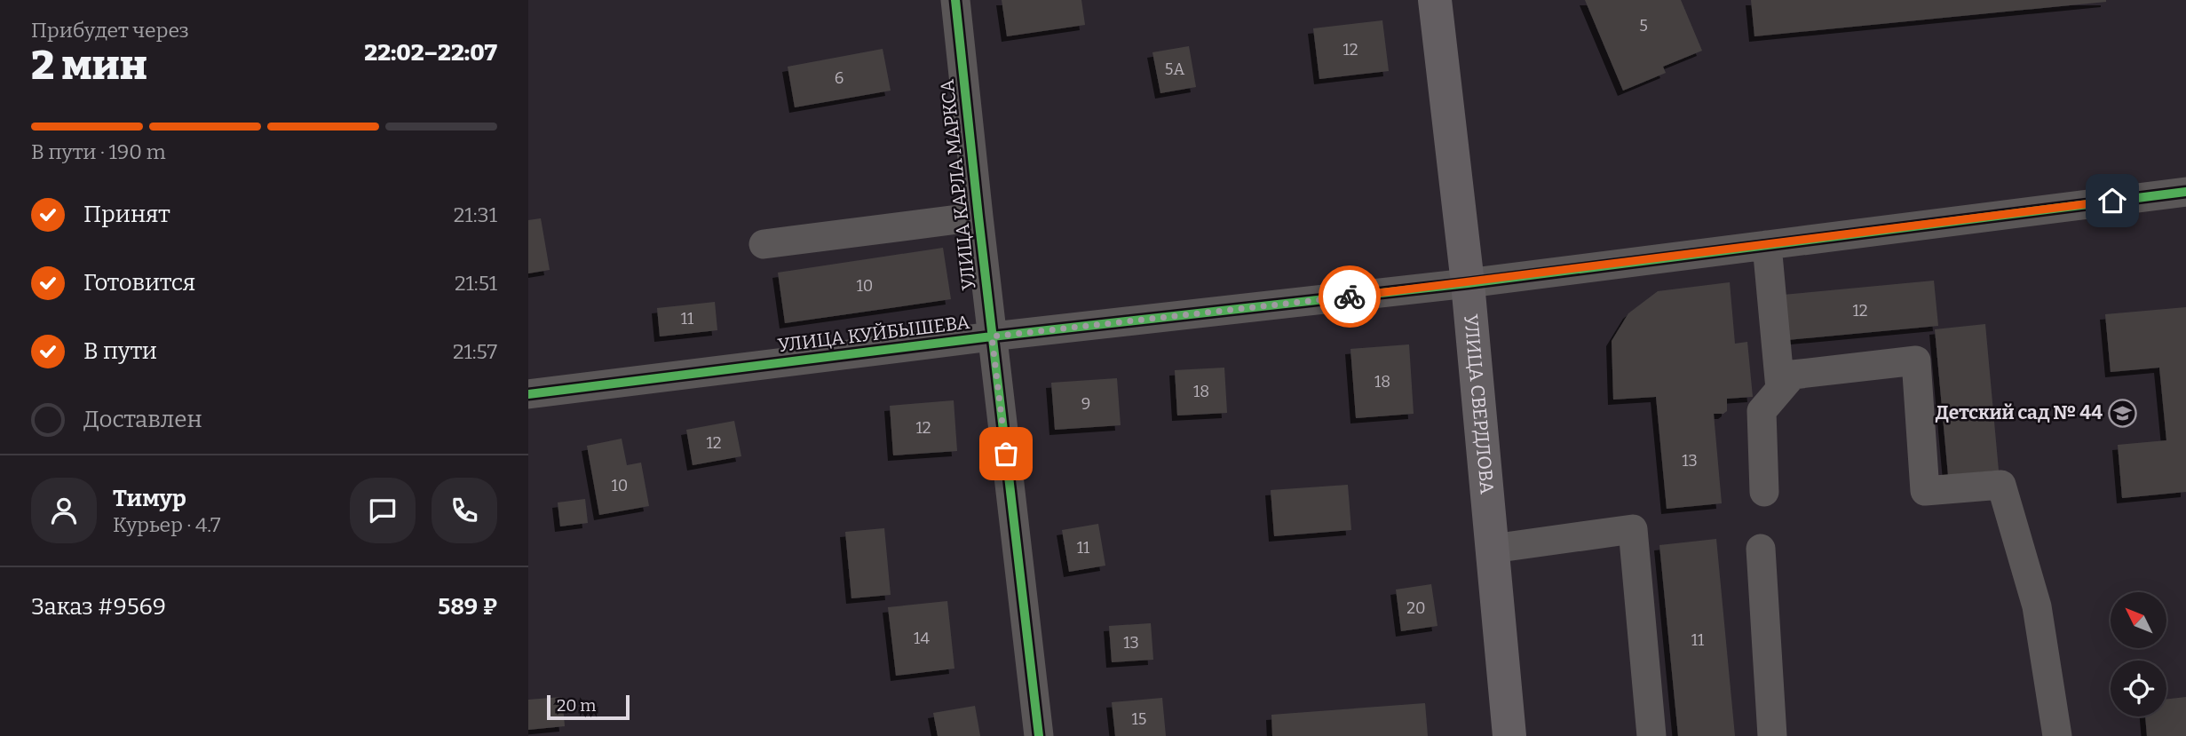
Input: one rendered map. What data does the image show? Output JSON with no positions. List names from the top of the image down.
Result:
{
  "streets": {
    "main road": ["УЛИЦА СВЕРДЛОВА"],
    "street": ["УЛИЦА КАРЛА МАРКСА", "УЛИЦА КУЙБЫШЕВА"]
  },
  "crossings": [
    ["УЛИЦА КАРЛА МАРКСА", "УЛИЦА КУЙБЫШЕВА"],
    ["УЛИЦА КУЙБЫШЕВА", "УЛИЦА СВЕРДЛОВА"]
  ],
  "places": {
    "school or university": ["Детский сад № 44"]
  },
  "house_numbers": [
    "5",
    "12",
    "5А",
    "6",
    "10",
    "12",
    "11",
    "18",
    "18",
    "9",
    "12",
    "12",
    "13",
    "10",
    "11",
    "20",
    "14",
    "11",
    "13",
    "15"
  ],
  "scale_bar": "20 m",
  "north": "top left",
  "page": {
    "heading": ["2 мин", "Прибудет через", "22:02–22:07"],
    "panel": [
      "Тимур",
      "Курьер · 4.7",
      "Заказ #9569",
      "589 ₽"
    ],
    "bar": "В пути · 190 m",
    "list": [
      ["Принят", "21:31"],
      ["Готовится", "21:51"],
      ["В пути", "21:57"],
      "Доставлен"
    ],
    "scale": "20 m"
  }
}
